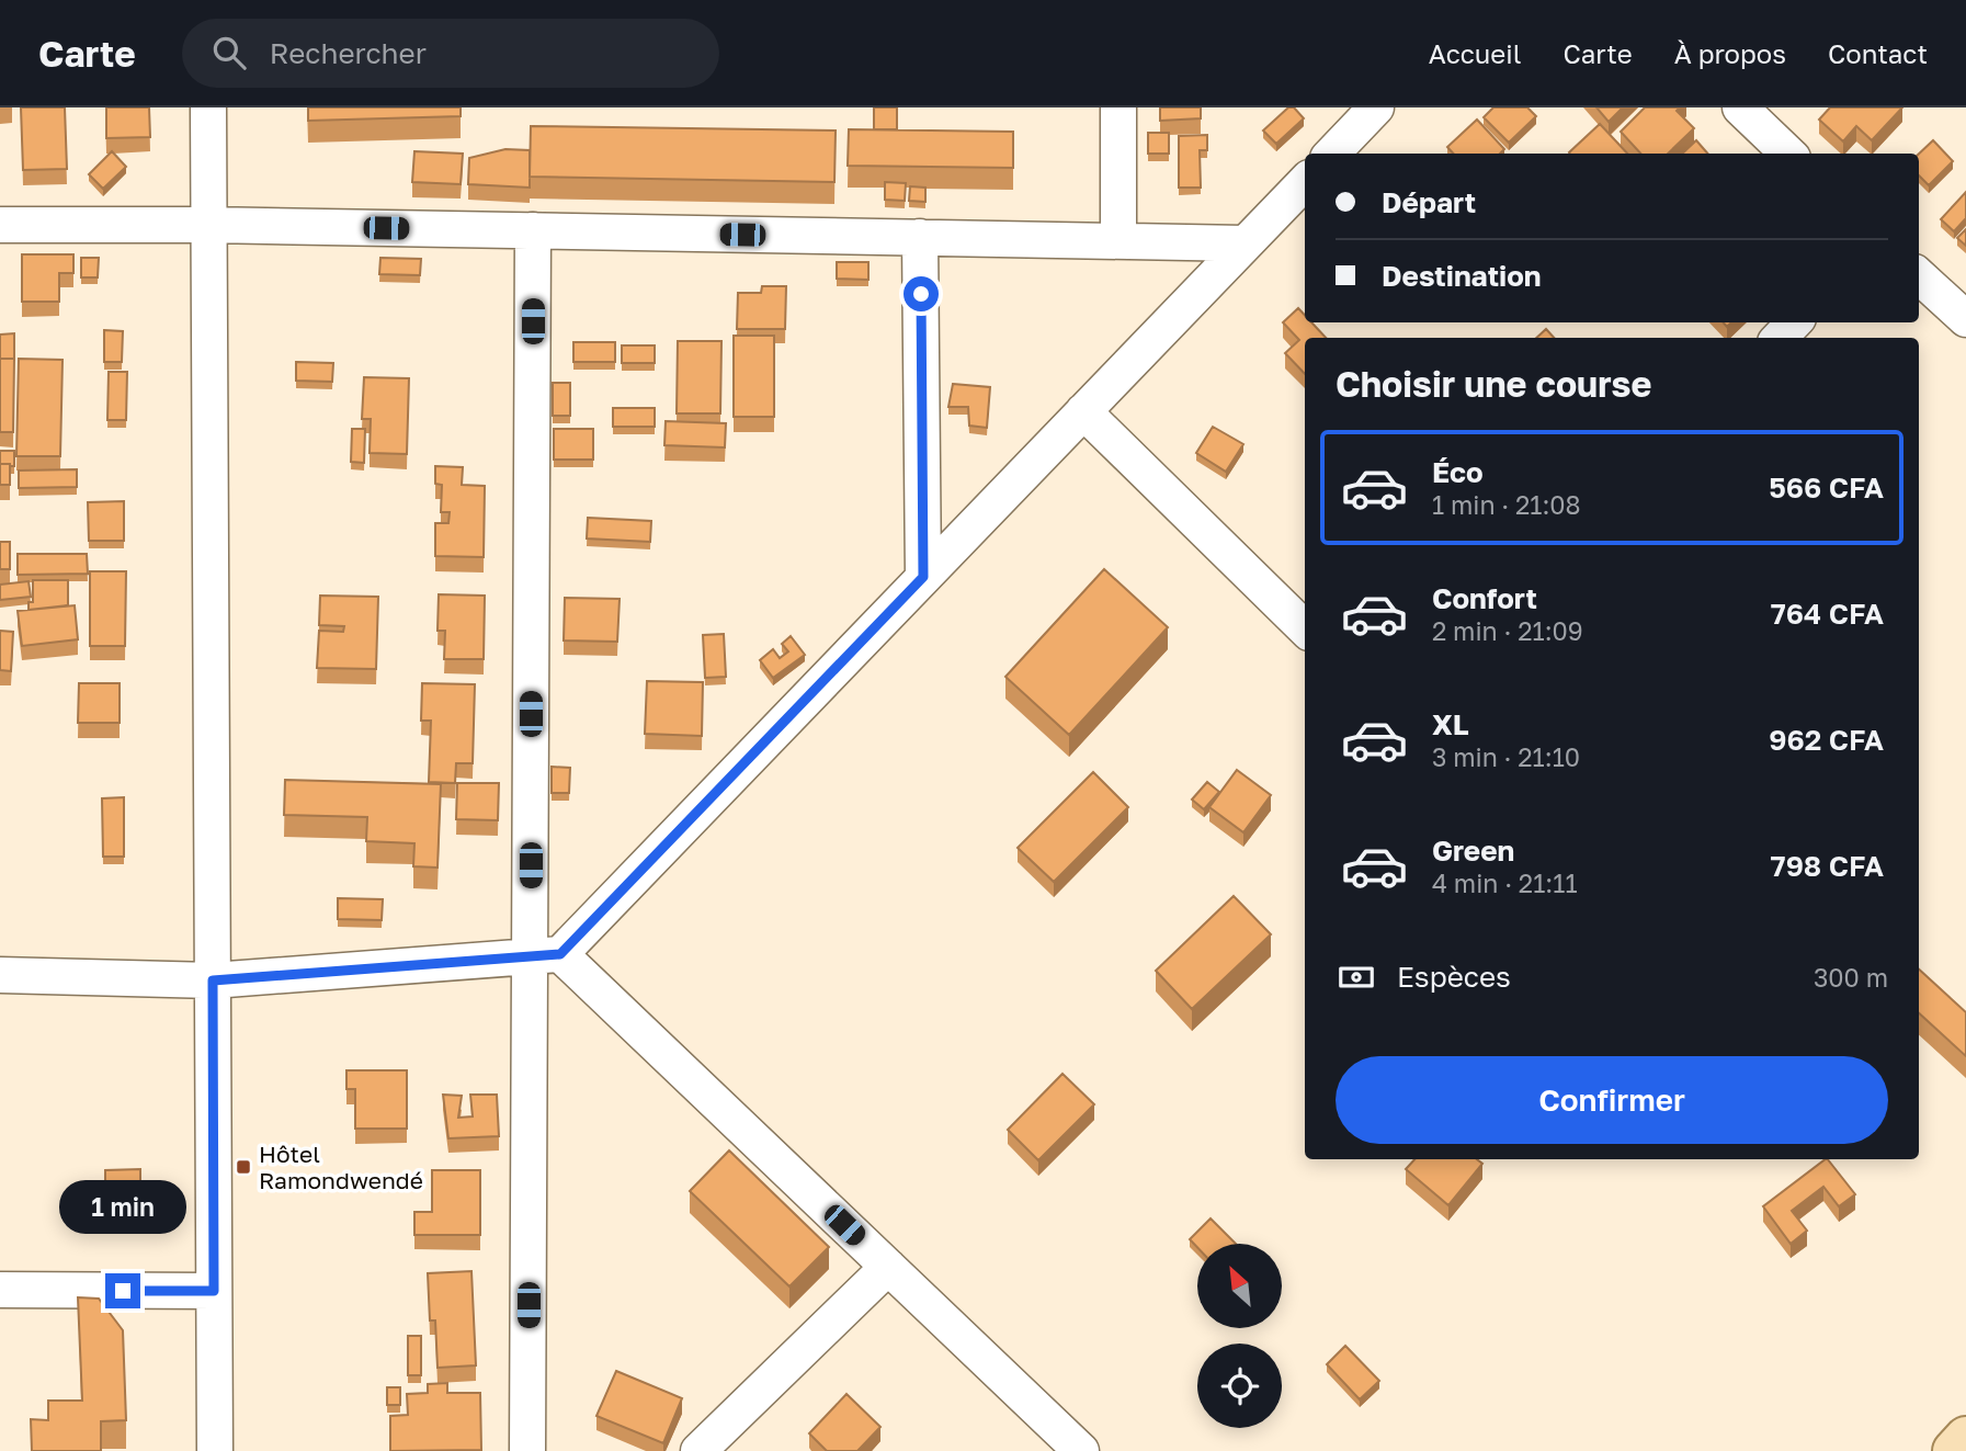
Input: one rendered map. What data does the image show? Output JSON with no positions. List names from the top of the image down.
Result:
{
  "places": {
    "transit": ["Hôtel Ramondwendé"]
  },
  "north": "top left",
  "page": {
    "header": "Carte",
    "search": "Rechercher",
    "nav": [
      "Accueil",
      "Carte",
      "À propos",
      "Contact"
    ],
    "banner": ["Départ", "Destination"],
    "heading": "Choisir une course",
    "list": [
      {
        "name": "Éco",
        "note": "1 min · 21:08",
        "value": "566 CFA"
      },
      {
        "name": "Confort",
        "note": "2 min · 21:09",
        "value": "764 CFA"
      },
      {
        "name": "XL",
        "note": "3 min · 21:10",
        "value": "962 CFA"
      },
      {
        "name": "Green",
        "note": "4 min · 21:11",
        "value": "798 CFA"
      }
    ],
    "pay": ["Espèces", "300 m"],
    "buttons": "Confirmer",
    "bubble": "1 min"
  }
}
